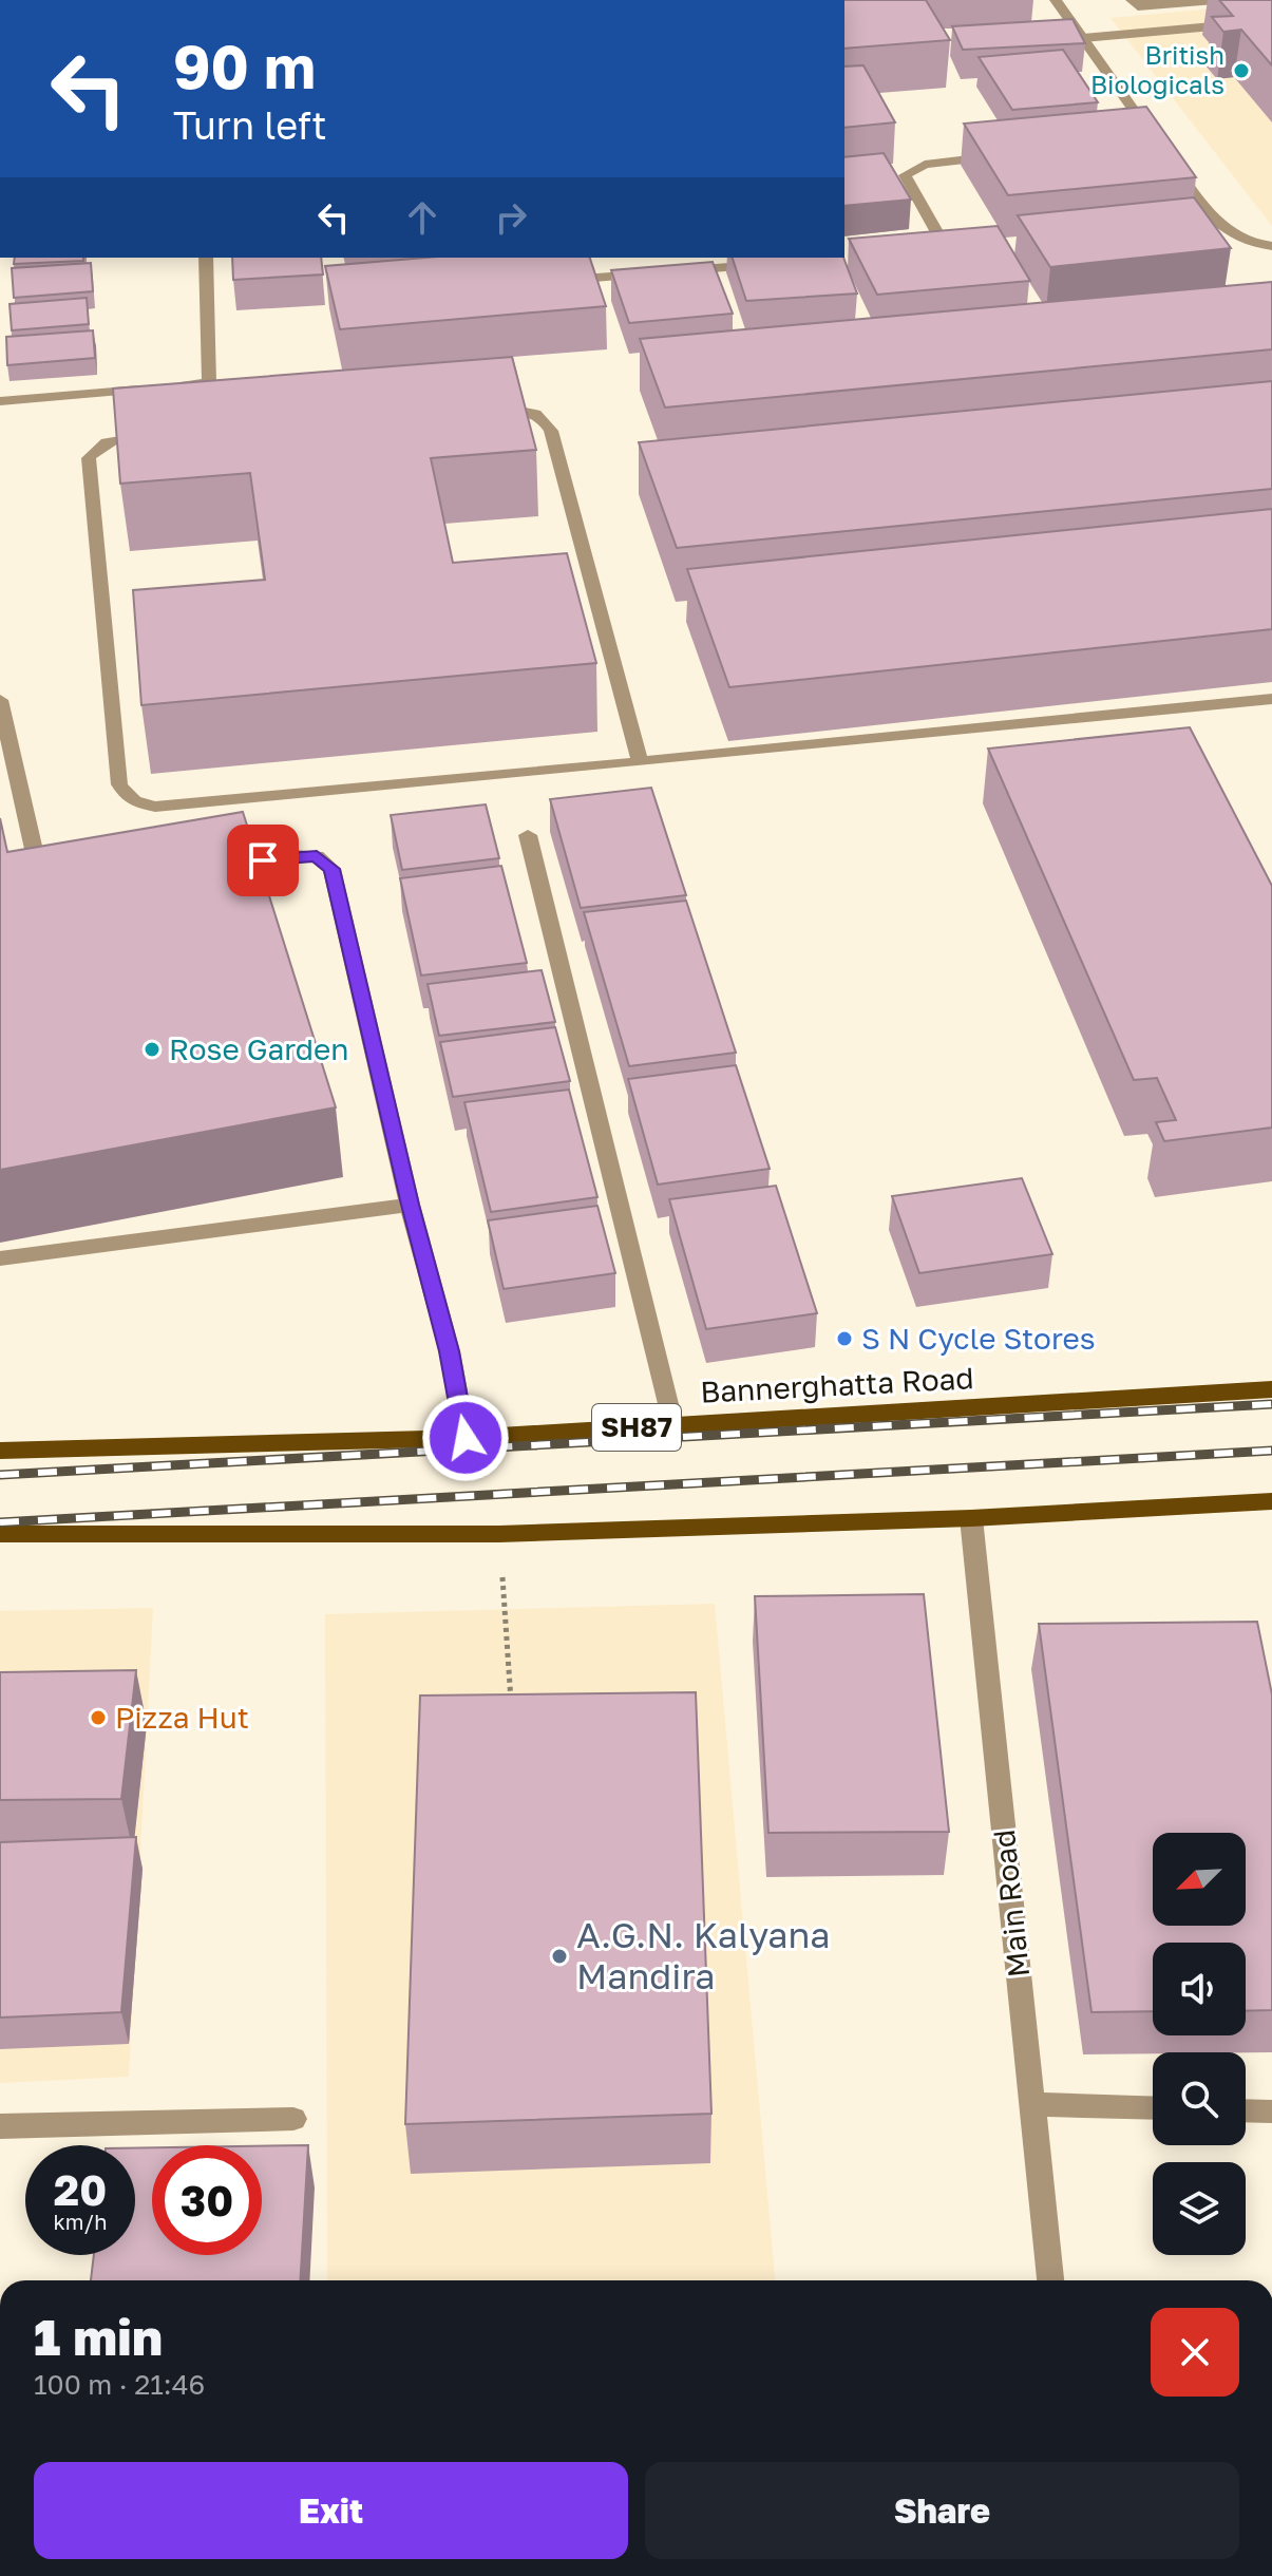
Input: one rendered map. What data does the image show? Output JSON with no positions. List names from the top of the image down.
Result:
{
  "streets": {
    "main road": ["Bannerghatta Road", "SH87"],
    "street": ["Main Road"]
  },
  "places": [
    "British Biologicals",
    "Rose Garden",
    "S N Cycle Stores",
    "Pizza Hut",
    "A.G.N. Kalyana Mandira"
  ],
  "north": "bottom left",
  "page": {
    "turn": ["90 m", "Turn left"],
    "speed": "20 km/h",
    "limit": "30",
    "heading": ["1 min", "100 m · 21:46"],
    "buttons": ["Exit", "Share"]
  }
}
